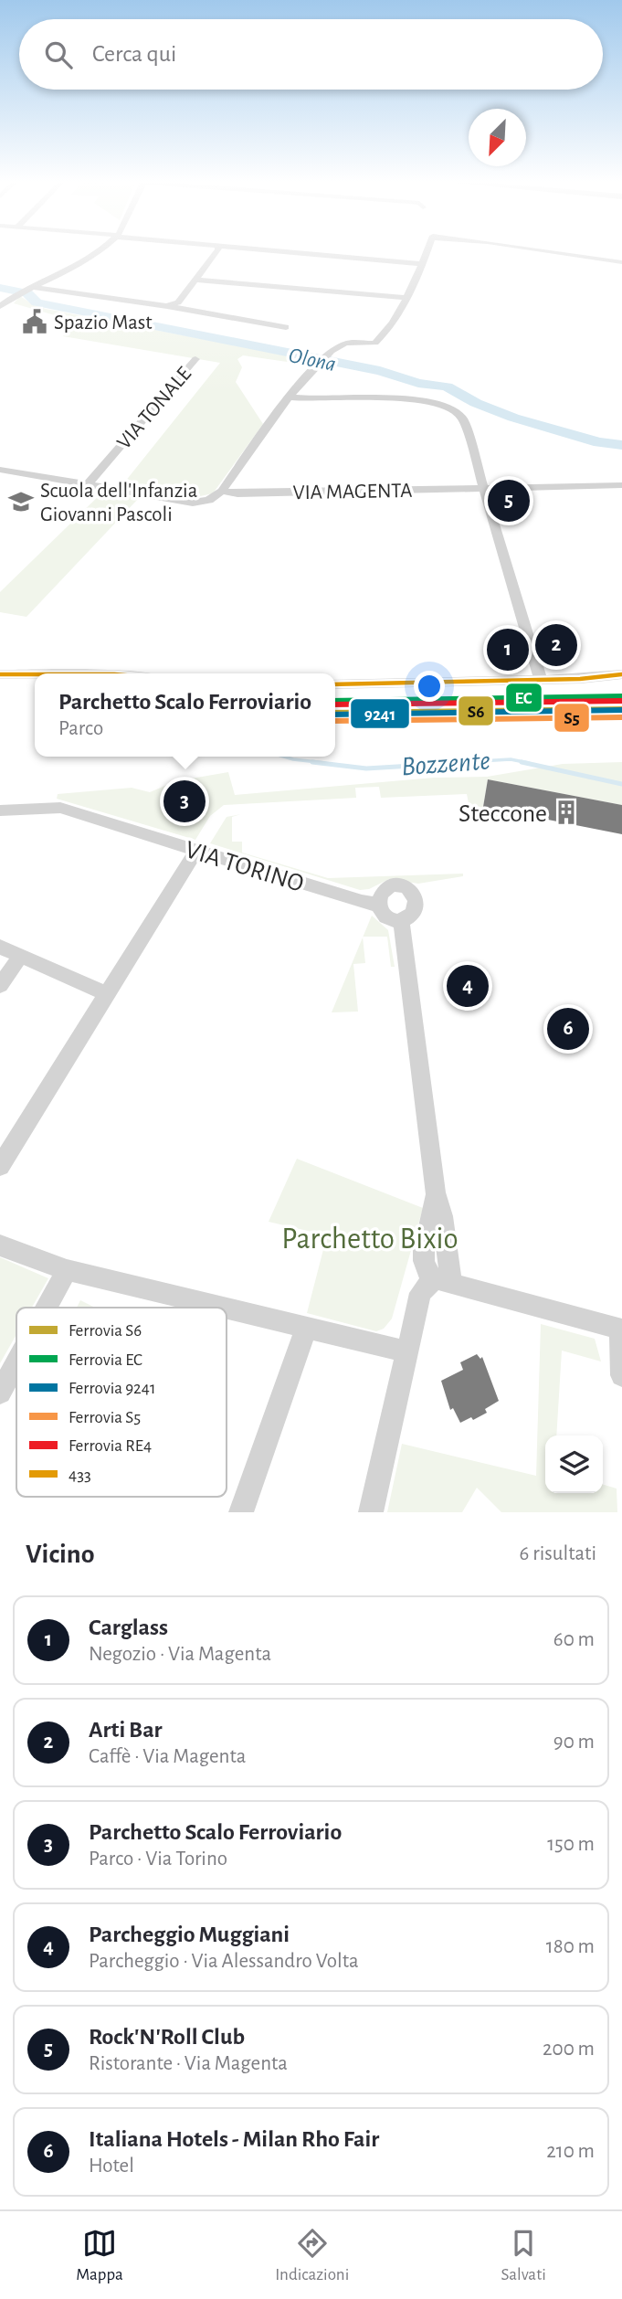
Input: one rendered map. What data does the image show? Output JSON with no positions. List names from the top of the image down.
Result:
{
  "streets": {
    "street": ["VIA TONALE", "VIA MAGENTA", "VIA TORINO"]
  },
  "water": ["Olona", "Bozzente"],
  "parks": ["Parchetto Bixio"],
  "places": {
    "public building": ["Spazio Mast"],
    "school or university": ["Scuola dell'Infanzia Giovanni Pascoli"],
    "building": ["Steccone"]
  },
  "lines": [
    "transit line 433",
    "rail line EC",
    "rail line RE4",
    "rail line S6",
    "rail line 9241",
    "rail line S5"
  ],
  "legend": [
    "Ferrovia S6",
    "Ferrovia EC",
    "Ferrovia 9241",
    "Ferrovia S5",
    "Ferrovia RE4",
    "433"
  ],
  "north": "bottom left",
  "page": {
    "search": "Cerca qui",
    "pins": [
      "5",
      "2",
      "1",
      "3",
      "4",
      "6"
    ],
    "popup": ["Parchetto Scalo Ferroviario", "Parco"],
    "heading": ["Vicino", "6 risultati"],
    "list": [
      {
        "mark": "1",
        "name": "Carglass",
        "note": "Negozio · Via Magenta",
        "value": "60 m"
      },
      {
        "mark": "2",
        "name": "Arti Bar",
        "note": "Caffè · Via Magenta",
        "value": "90 m"
      },
      {
        "mark": "3",
        "name": "Parchetto Scalo Ferroviario",
        "note": "Parco · Via Torino",
        "value": "150 m"
      },
      {
        "mark": "4",
        "name": "Parcheggio Muggiani",
        "note": "Parcheggio · Via Alessandro Volta",
        "value": "180 m"
      },
      {
        "mark": "5",
        "name": "Rock'N'Roll Club",
        "note": "Ristorante · Via Magenta",
        "value": "200 m"
      },
      {
        "mark": "6",
        "name": "Italiana Hotels - Milan Rho Fair",
        "note": "Hotel",
        "value": "210 m"
      }
    ],
    "nav": ["Mappa", "Indicazioni", "Salvati"]
  }
}
